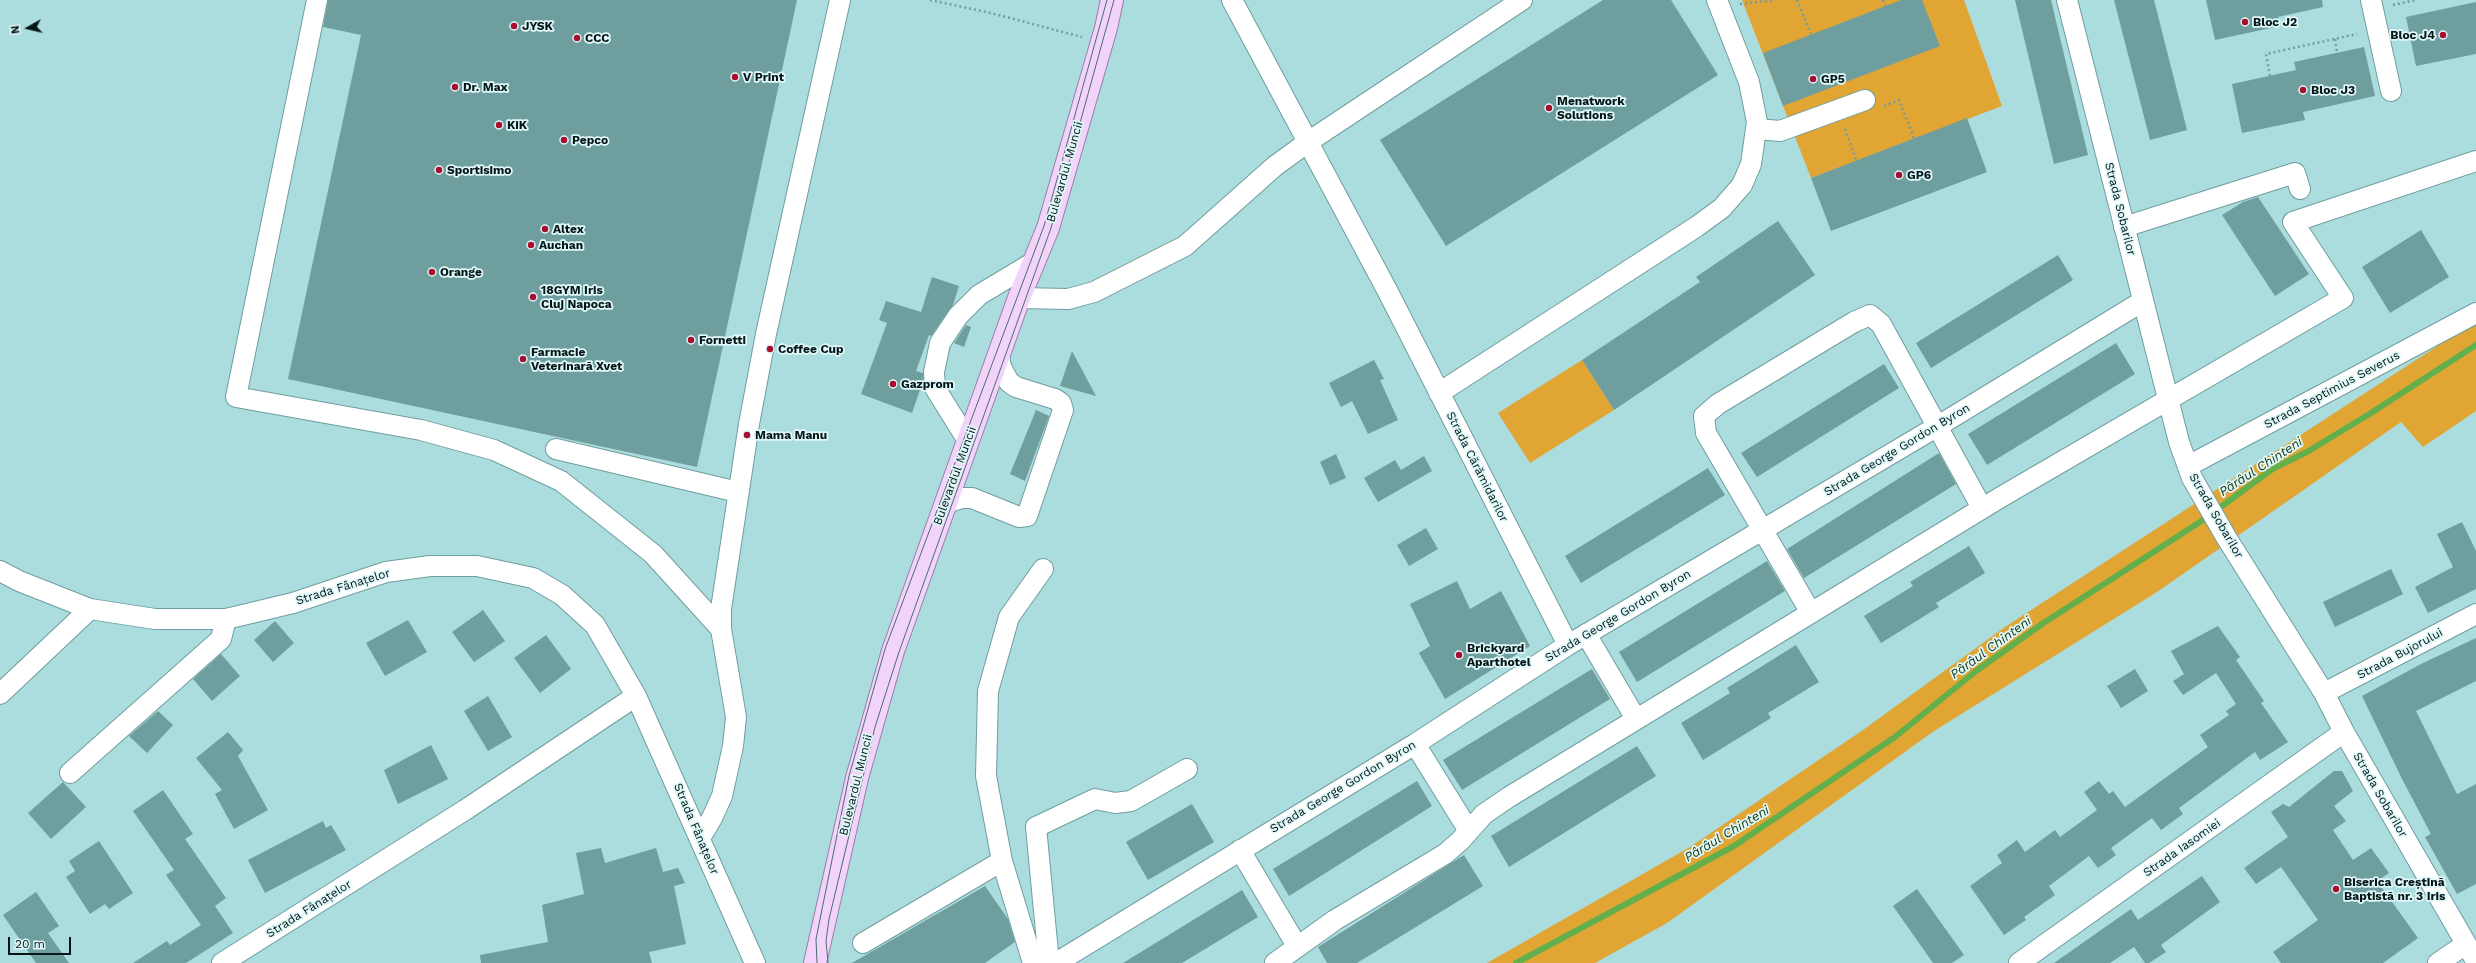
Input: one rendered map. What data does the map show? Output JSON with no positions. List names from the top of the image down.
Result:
{
  "streets": {
    "main road": ["Bulevardul Muncii"],
    "street": [
      "Strada Sobarilor",
      "Strada Septimius Severus",
      "Strada George Gordon Byron",
      "Strada Cărămidarilor",
      "Strada Fânațelor",
      "Strada Bujorului",
      "Strada Iasomiei"
    ]
  },
  "crossings": [
    ["Strada Sobarilor", "Strada Septimius Severus"],
    ["Strada Sobarilor", "Strada George Gordon Byron"],
    ["Strada Sobarilor", "Strada Bujorului"],
    ["Strada Sobarilor", "Strada Iasomiei"],
    ["Strada George Gordon Byron", "Strada Cărămidarilor"]
  ],
  "water": ["Pârâul Chinteni"],
  "places": [
    "Bloc J2",
    "JYSK",
    "Bloc J4",
    "CCC",
    "V Print",
    "GP5",
    "Dr. Max",
    "Bloc J3",
    "Menatwork Solutions",
    "KiK",
    "Pepco",
    "Sportisimo",
    "GP6",
    "Altex",
    "Auchan",
    "Orange",
    "18GYM Iris Cluj Napoca",
    "Fornetti",
    "Coffee Cup",
    "Farmacie Veterinară Xvet",
    "Gazprom",
    "Mama Manu",
    "Brickyard Aparthotel",
    "Biserica Creștină Baptistă nr. 3 Iris"
  ],
  "scale_bar": "20 m",
  "north": "left"
}
